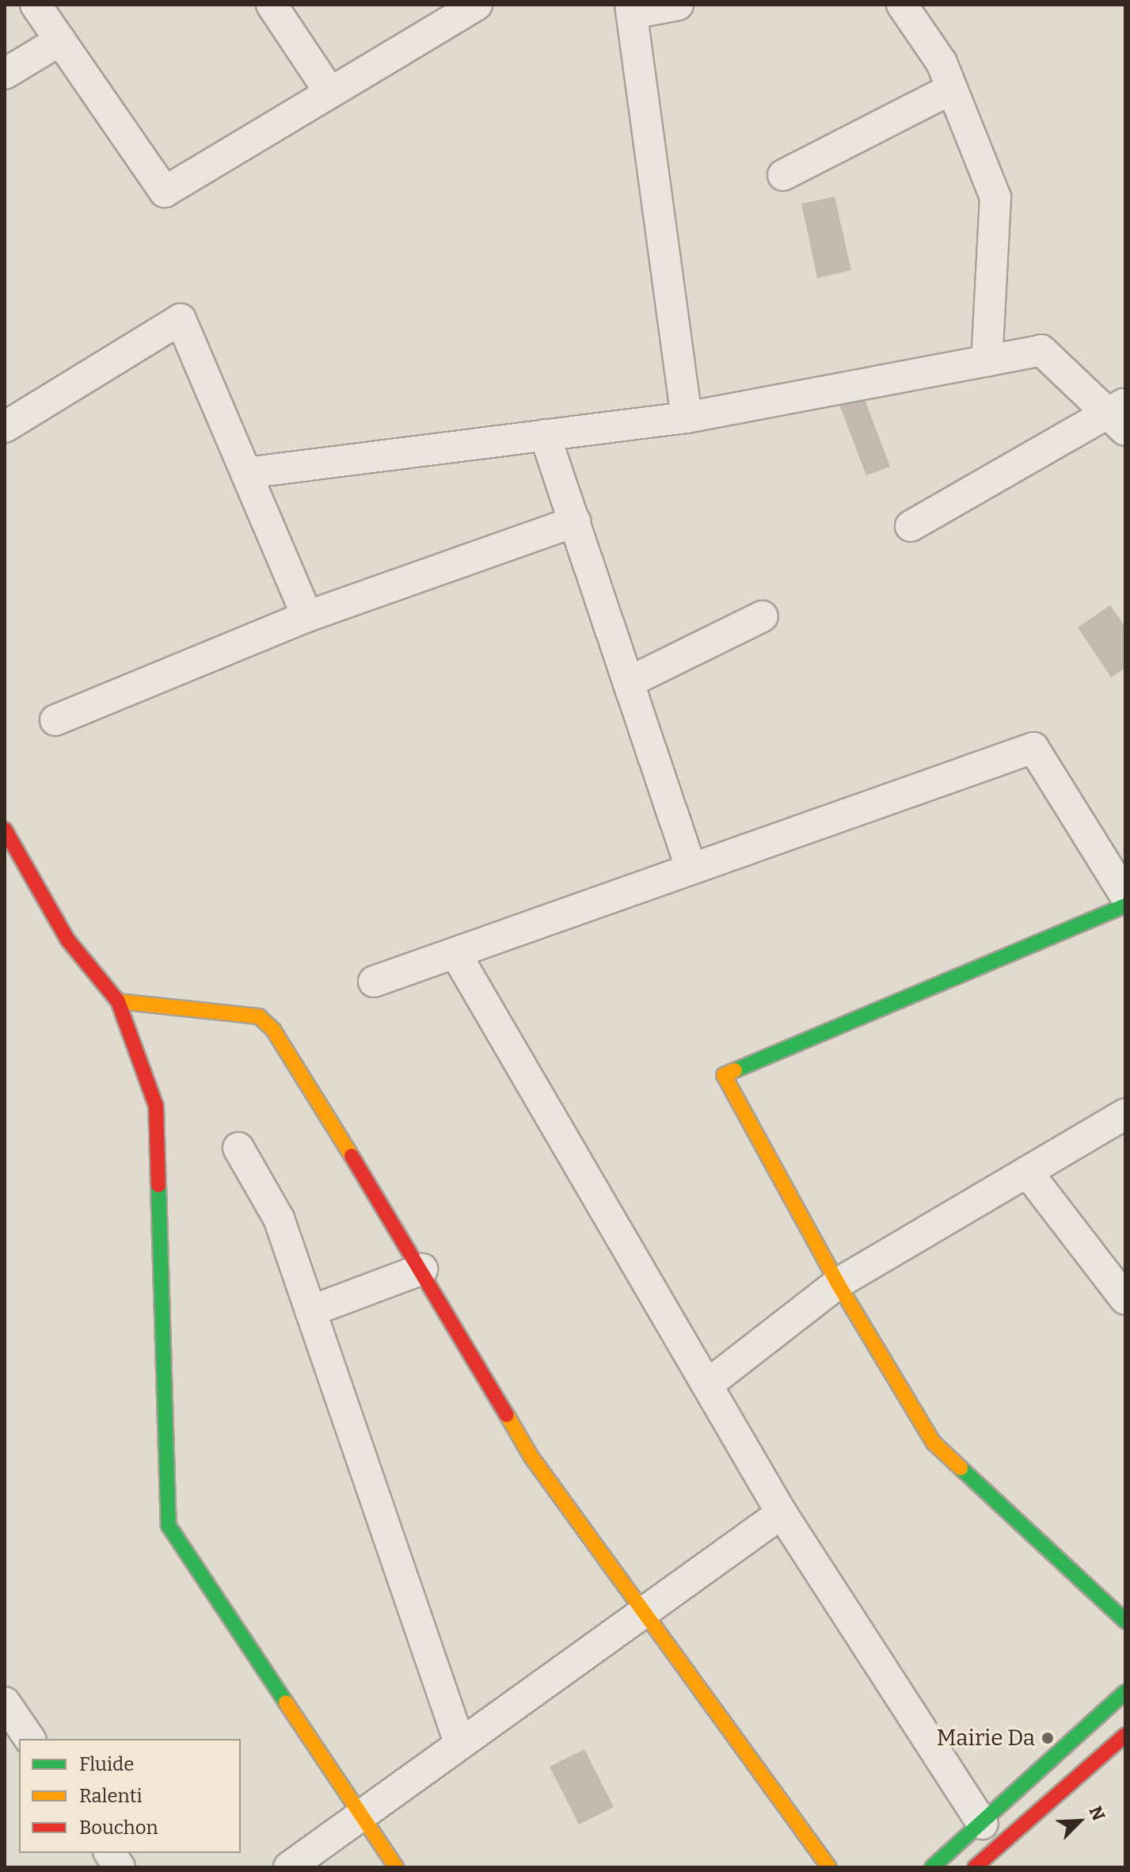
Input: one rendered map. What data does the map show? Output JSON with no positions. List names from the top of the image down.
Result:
{
  "places": ["Mairie Da"],
  "legend": ["Fluide", "Ralenti", "Bouchon"],
  "north": "top right"
}
